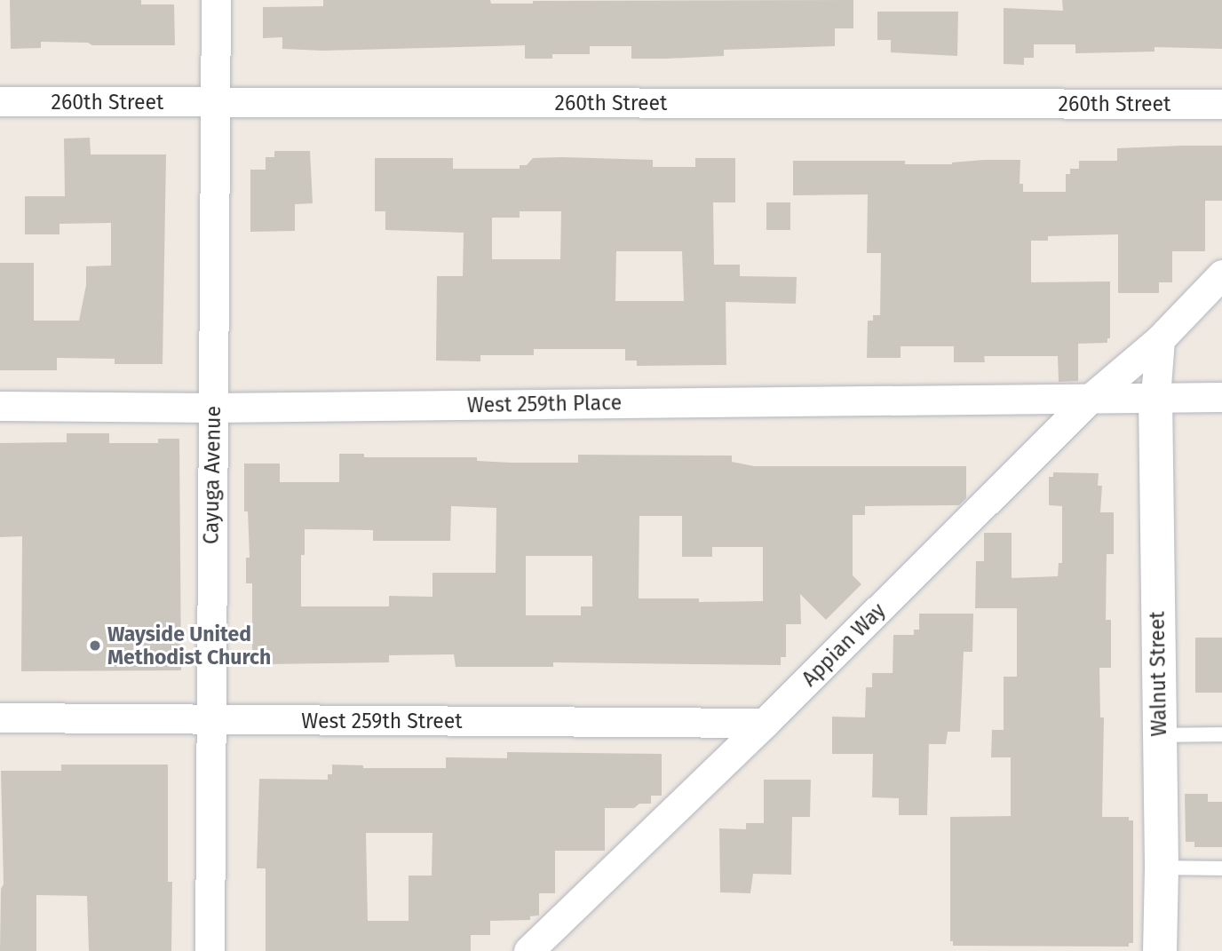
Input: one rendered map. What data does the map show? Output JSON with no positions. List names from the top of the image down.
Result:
{
  "streets": {
    "street": [
      "260th Street",
      "West 259th Place",
      "Cayuga Avenue",
      "Appian Way",
      "Walnut Street",
      "West 259th Street"
    ]
  },
  "crossings": [
    ["260th Street", "Cayuga Avenue"],
    ["West 259th Place", "Cayuga Avenue"],
    ["West 259th Place", "Appian Way"],
    ["West 259th Place", "Walnut Street"],
    ["Cayuga Avenue", "West 259th Street"],
    ["Appian Way", "West 259th Street"]
  ],
  "places": ["Wayside United Methodist Church"]
}
